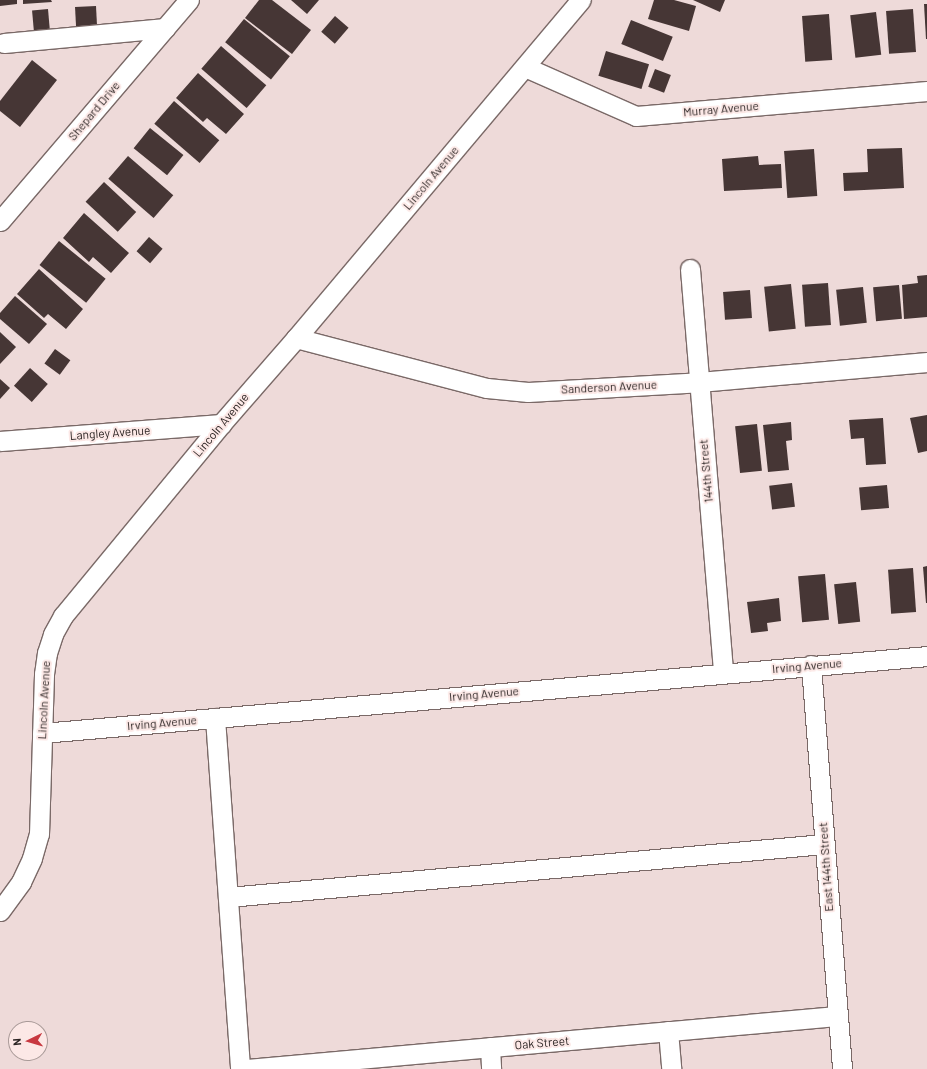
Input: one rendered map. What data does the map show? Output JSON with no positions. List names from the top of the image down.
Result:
{
  "streets": {
    "street": [
      "Murray Avenue",
      "Shepard Drive",
      "Lincoln Avenue",
      "Sanderson Avenue",
      "Langley Avenue",
      "144th Street",
      "Irving Avenue",
      "East 144th Street",
      "Oak Street"
    ]
  },
  "crossings": [
    ["Murray Avenue", "Lincoln Avenue"],
    ["Lincoln Avenue", "Sanderson Avenue"],
    ["Lincoln Avenue", "Langley Avenue"],
    ["Lincoln Avenue", "Irving Avenue"],
    ["Sanderson Avenue", "144th Street"],
    ["144th Street", "Irving Avenue"],
    ["Irving Avenue", "East 144th Street"],
    ["East 144th Street", "Oak Street"]
  ],
  "north": "left"
}
